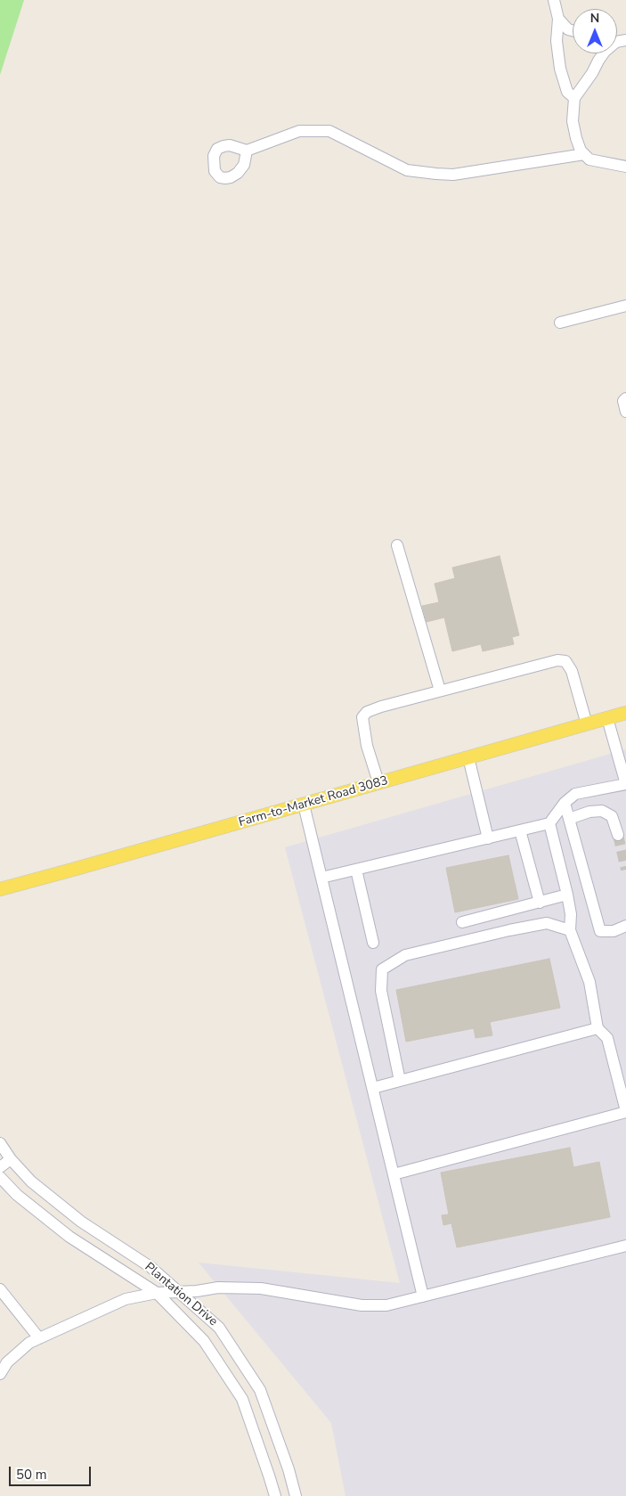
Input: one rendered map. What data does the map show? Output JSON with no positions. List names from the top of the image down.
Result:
{
  "streets": {
    "main road": ["Farm-to-Market Road 3083"],
    "street": ["Plantation Drive"]
  },
  "scale_bar": "50 m",
  "north": "top"
}
